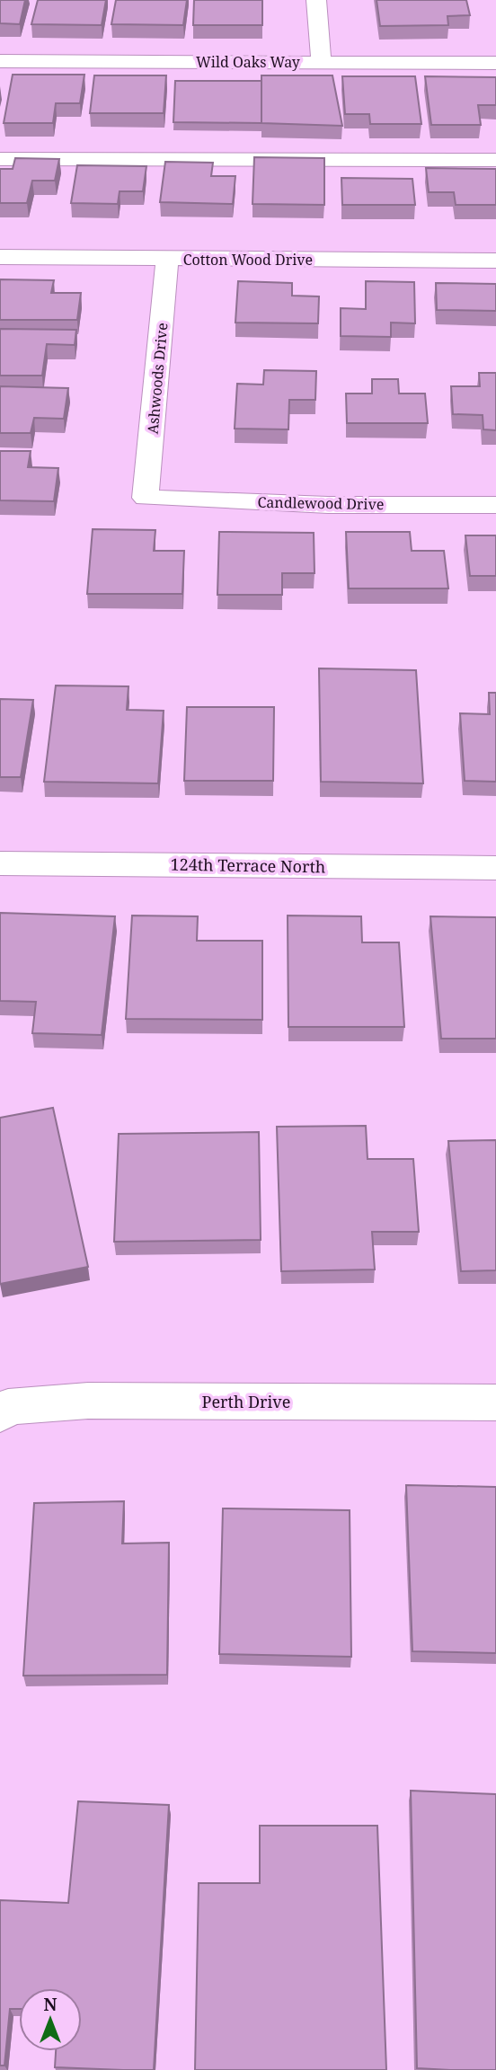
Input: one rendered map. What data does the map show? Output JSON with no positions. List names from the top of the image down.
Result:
{
  "streets": {
    "street": [
      "Wild Oaks Way",
      "Cotton Wood Drive",
      "Ashwoods Drive",
      "Candlewood Drive",
      "124th Terrace North",
      "Perth Drive"
    ]
  },
  "crossings": [
    ["Cotton Wood Drive", "Ashwoods Drive"],
    ["Ashwoods Drive", "Candlewood Drive"]
  ],
  "north": "top"
}
